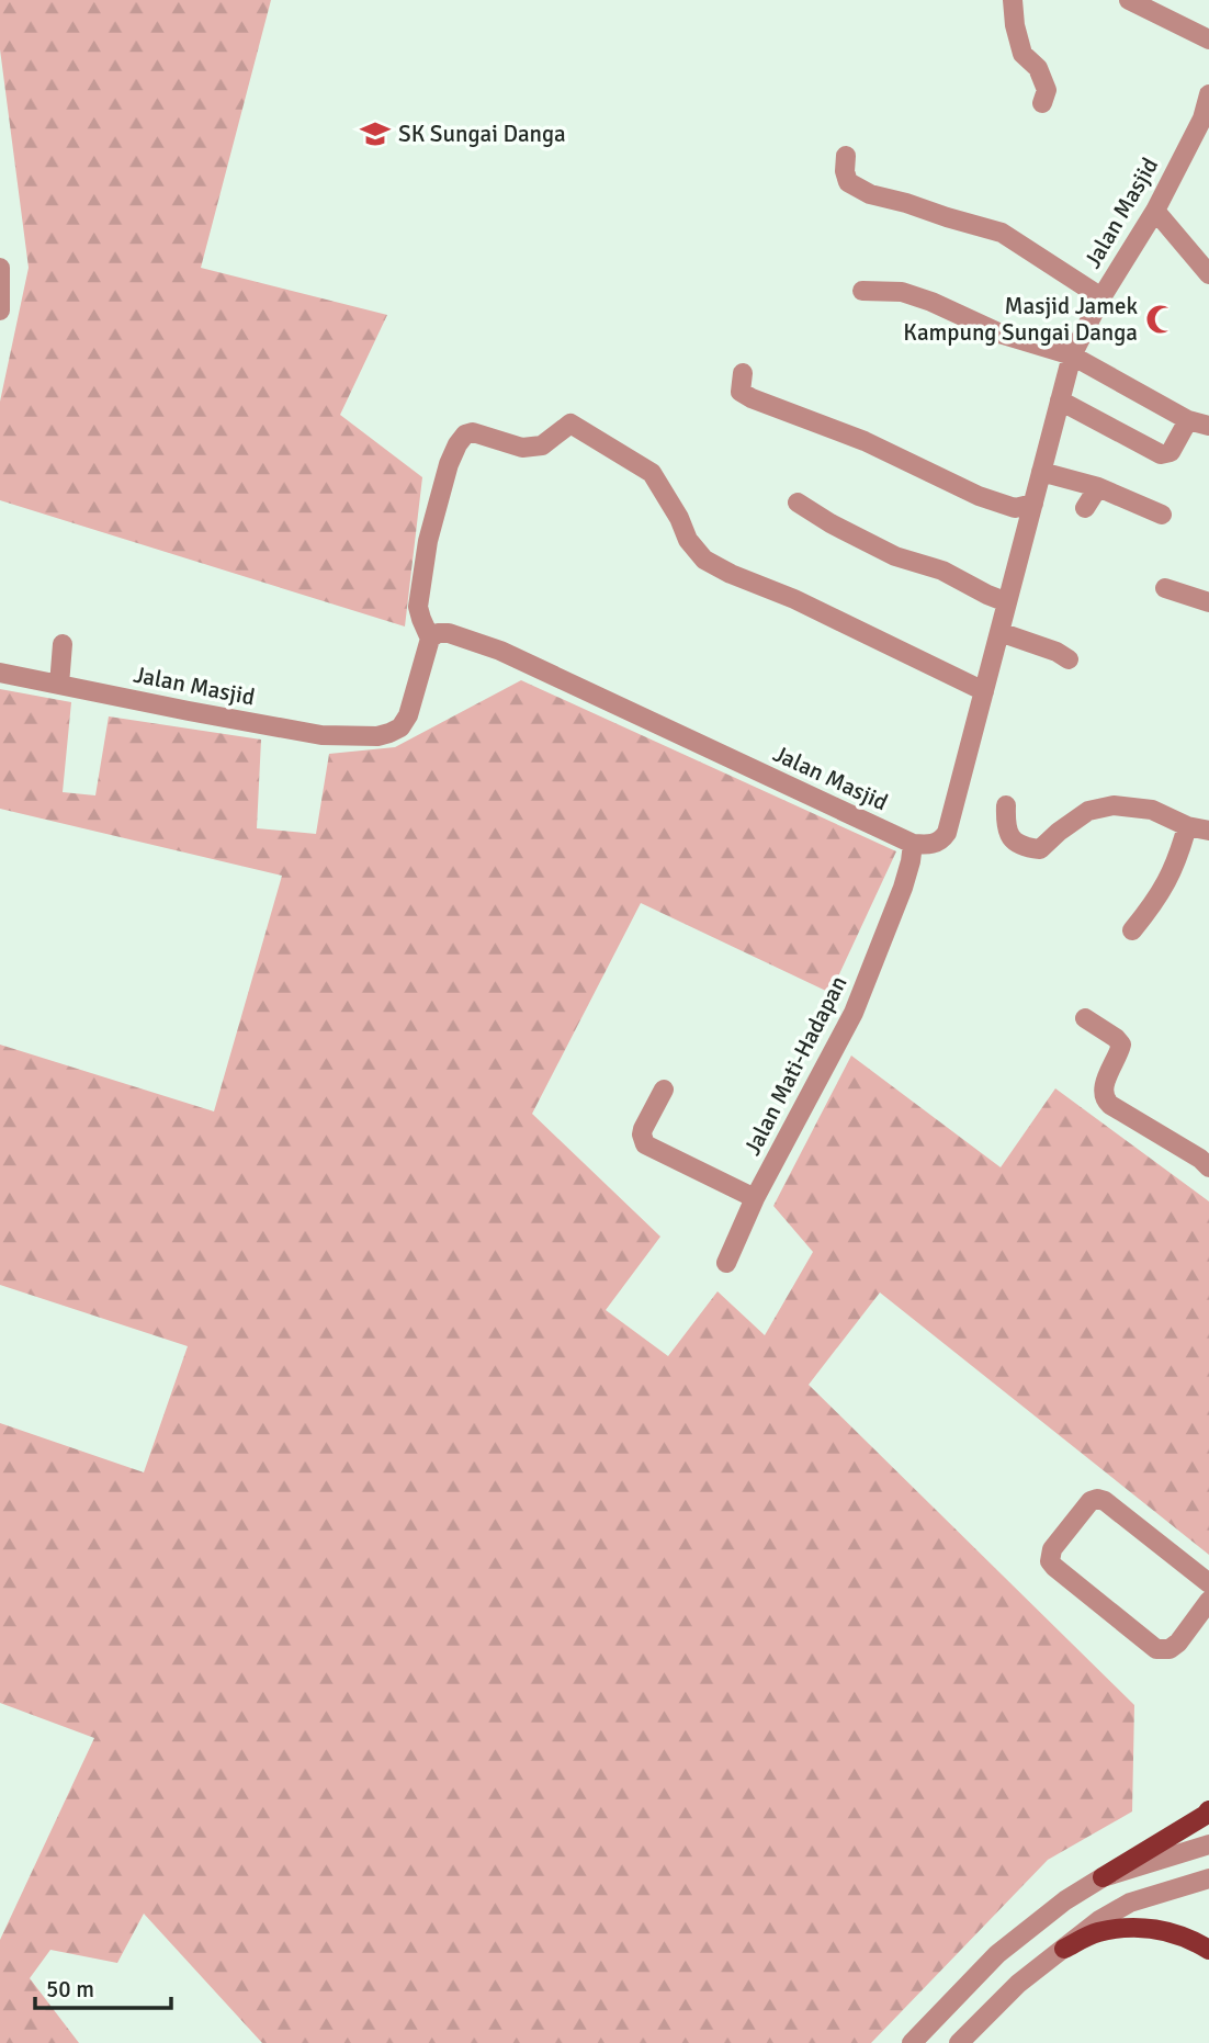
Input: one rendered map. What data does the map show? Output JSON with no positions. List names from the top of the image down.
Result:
{
  "streets": {
    "street": ["Jalan Masjid", "Jalan Mati-Hadapan"]
  },
  "crossings": [
    ["Jalan Masjid", "Jalan Mati-Hadapan"]
  ],
  "places": {
    "school or university": ["SK Sungai Danga"],
    "mosque": ["Masjid Jamek Kampung Sungai Danga"]
  },
  "scale_bar": "50 m"
}
